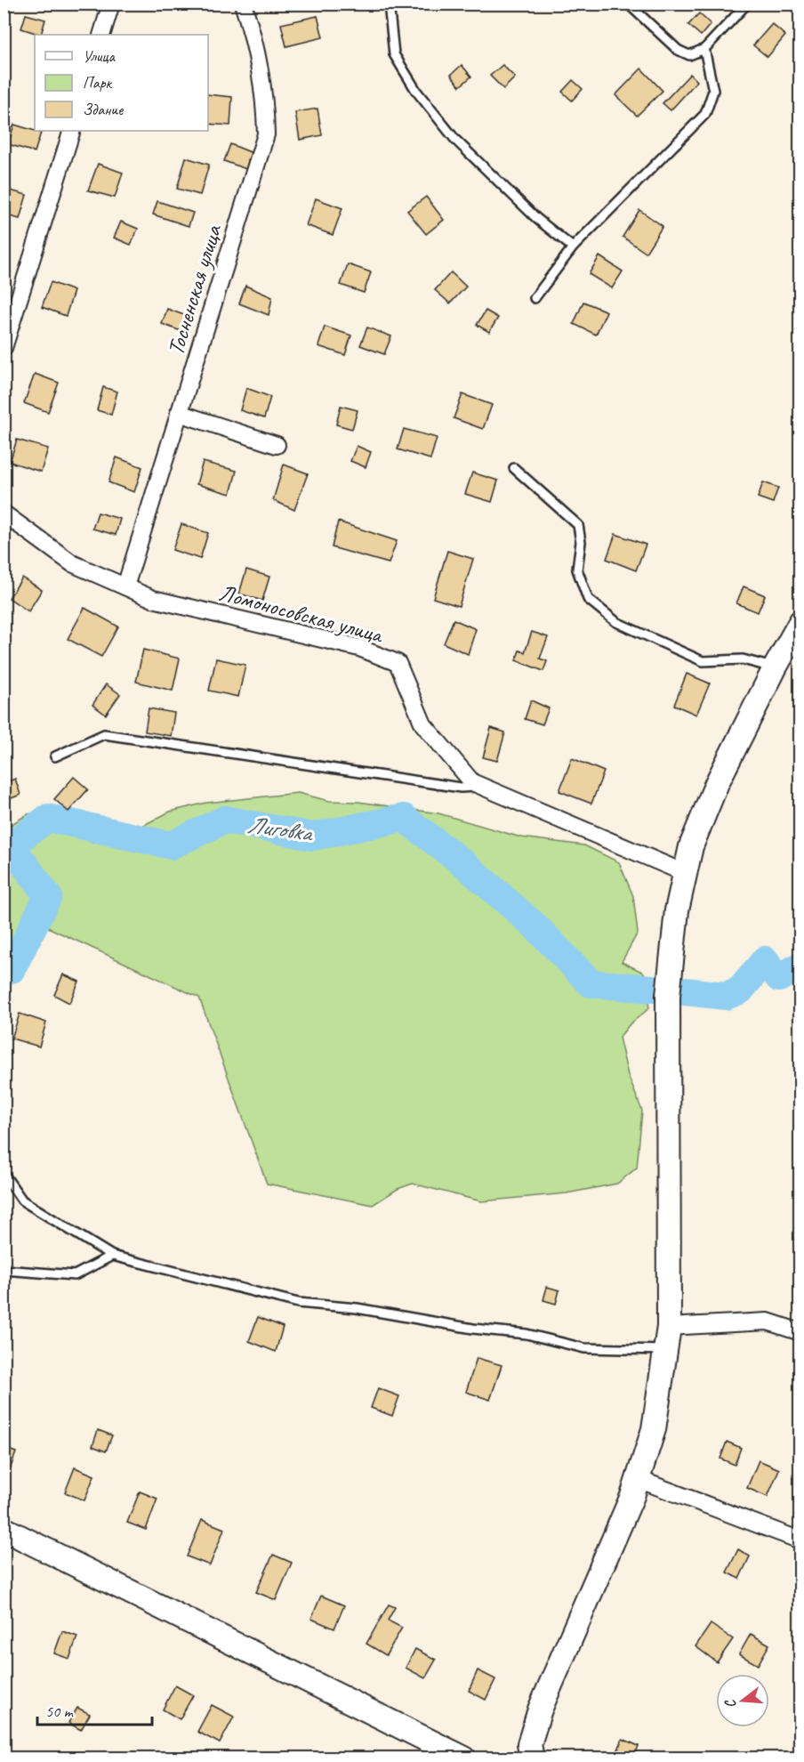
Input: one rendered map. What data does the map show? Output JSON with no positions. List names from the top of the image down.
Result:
{
  "streets": {
    "street": ["Тосненская улица", "Ломоносовская улица"]
  },
  "crossings": [
    ["Тосненская улица", "Ломоносовская улица"]
  ],
  "water": ["Лиговка"],
  "legend": ["Улица", "Парк", "Здание"],
  "scale_bar": "50 m",
  "north": "left"
}
